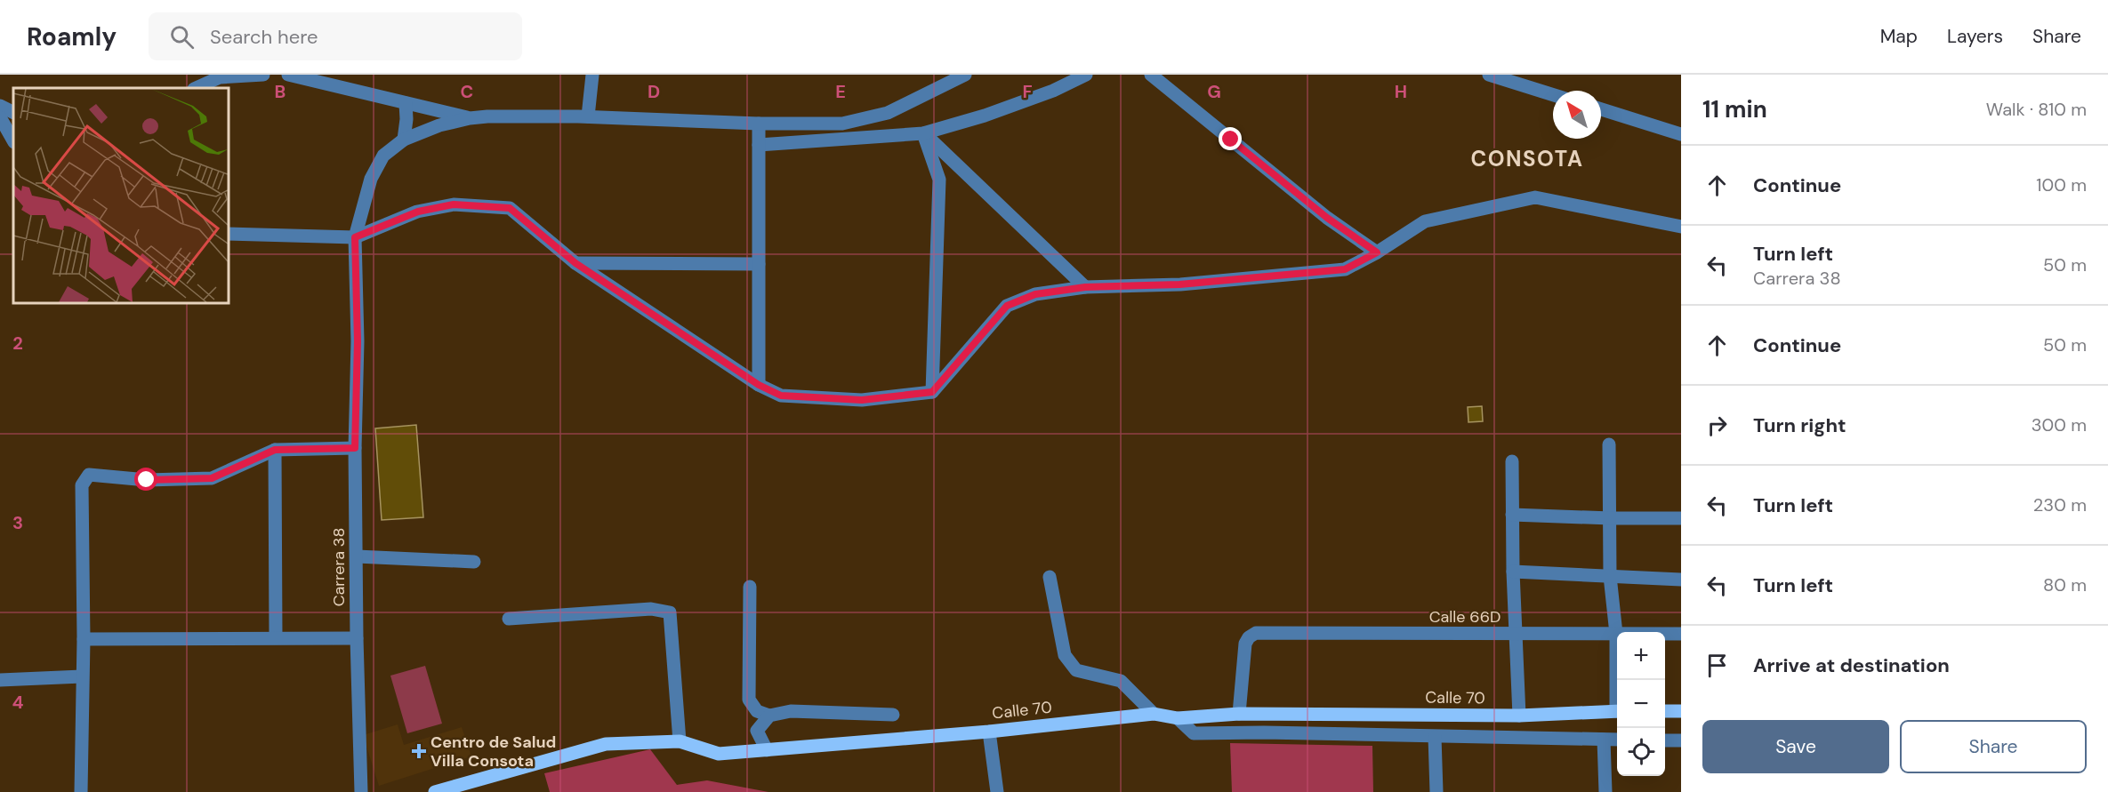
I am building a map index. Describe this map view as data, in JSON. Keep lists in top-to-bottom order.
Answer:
{
  "streets": {
    "main road": ["Calle 70"],
    "street": ["Carrera 38", "Calle 66D"]
  },
  "crossings": [
    ["Calle 66D", "Calle 70"]
  ],
  "districts": ["CONSOTA"],
  "places": {
    "health": ["Centro de Salud Villa Consota"]
  },
  "north": "top left",
  "page": {
    "header": "Roamly",
    "search": "Search here",
    "nav": ["Map", "Layers", "Share"],
    "heading": ["11 min", "Walk · 810 m"],
    "list": [
      ["Continue", "100 m"],
      ["Turn left", "Carrera 38", "50 m"],
      ["Continue", "50 m"],
      ["Turn right", "300 m"],
      ["Turn left", "230 m"],
      ["Turn left", "80 m"],
      "Arrive at destination"
    ],
    "map_buttons": ["+", "−"],
    "buttons": ["Save", "Share"]
  },
  "grid": {
    "columns": [
      "B",
      "C",
      "D",
      "E",
      "F",
      "G",
      "H"
    ],
    "rows": ["2", "3", "4"]
  }
}
